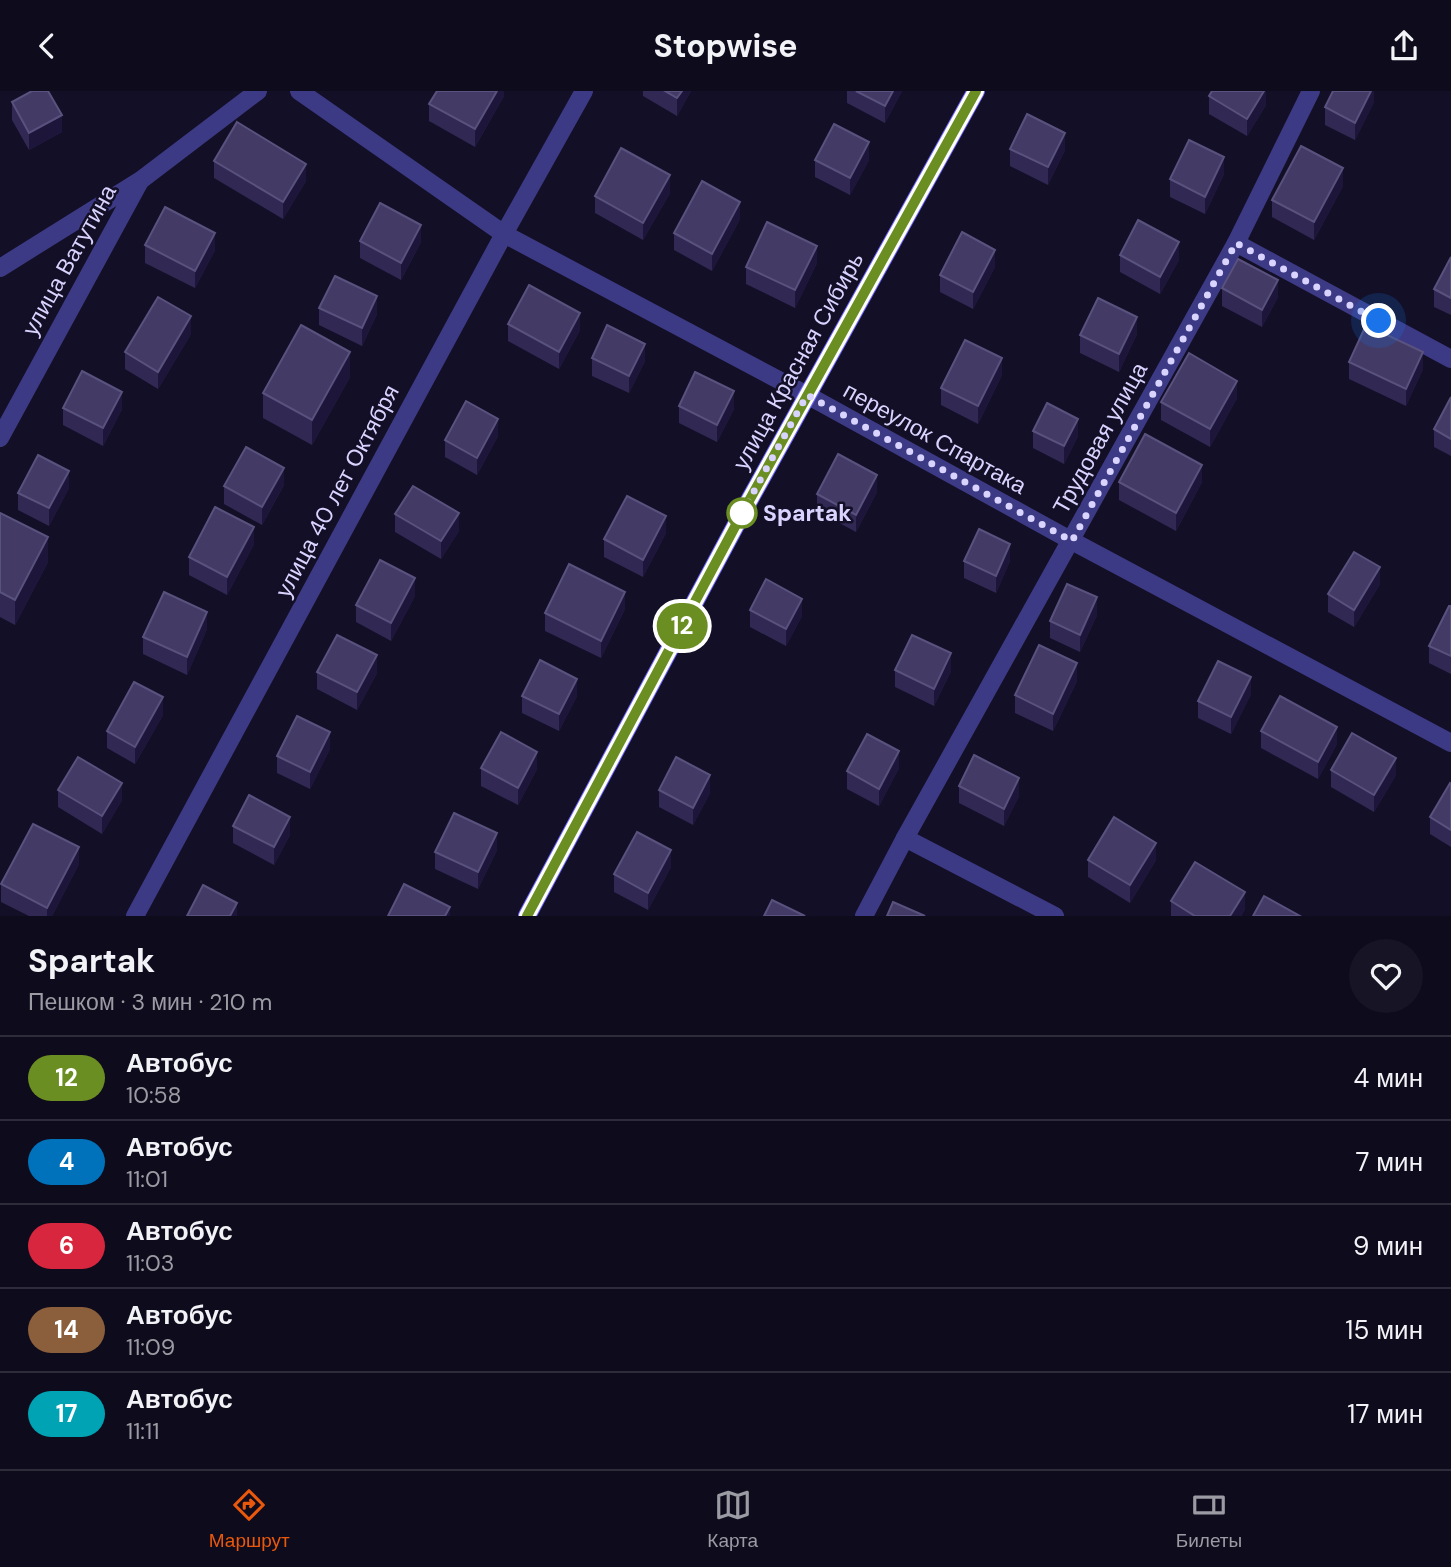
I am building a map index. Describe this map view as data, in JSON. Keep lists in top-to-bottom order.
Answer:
{
  "streets": {
    "main road": ["улица Красная Сибирь"],
    "street": [
      "улица Ватутина",
      "переулок Спартака",
      "Трудовая улица",
      "улица 40 лет Октября"
    ]
  },
  "crossings": [
    ["улица Красная Сибирь", "переулок Спартака"],
    ["переулок Спартака", "Трудовая улица"],
    ["переулок Спартака", "улица 40 лет Октября"]
  ],
  "places": ["Spartak"],
  "lines": ["bus line 12"],
  "page": {
    "header": "Stopwise",
    "on_map": "12",
    "heading": ["Spartak", "Пешком · 3 мин · 210 m"],
    "list": [
      {
        "mark": "12",
        "name": "Автобус",
        "note": "10:58",
        "value": "4 мин"
      },
      {
        "mark": "4",
        "name": "Автобус",
        "note": "11:01",
        "value": "7 мин"
      },
      {
        "mark": "6",
        "name": "Автобус",
        "note": "11:03",
        "value": "9 мин"
      },
      {
        "mark": "14",
        "name": "Автобус",
        "note": "11:09",
        "value": "15 мин"
      },
      {
        "mark": "17",
        "name": "Автобус",
        "note": "11:11",
        "value": "17 мин"
      }
    ],
    "tabs": ["Маршрут", "Карта", "Билеты"]
  }
}
